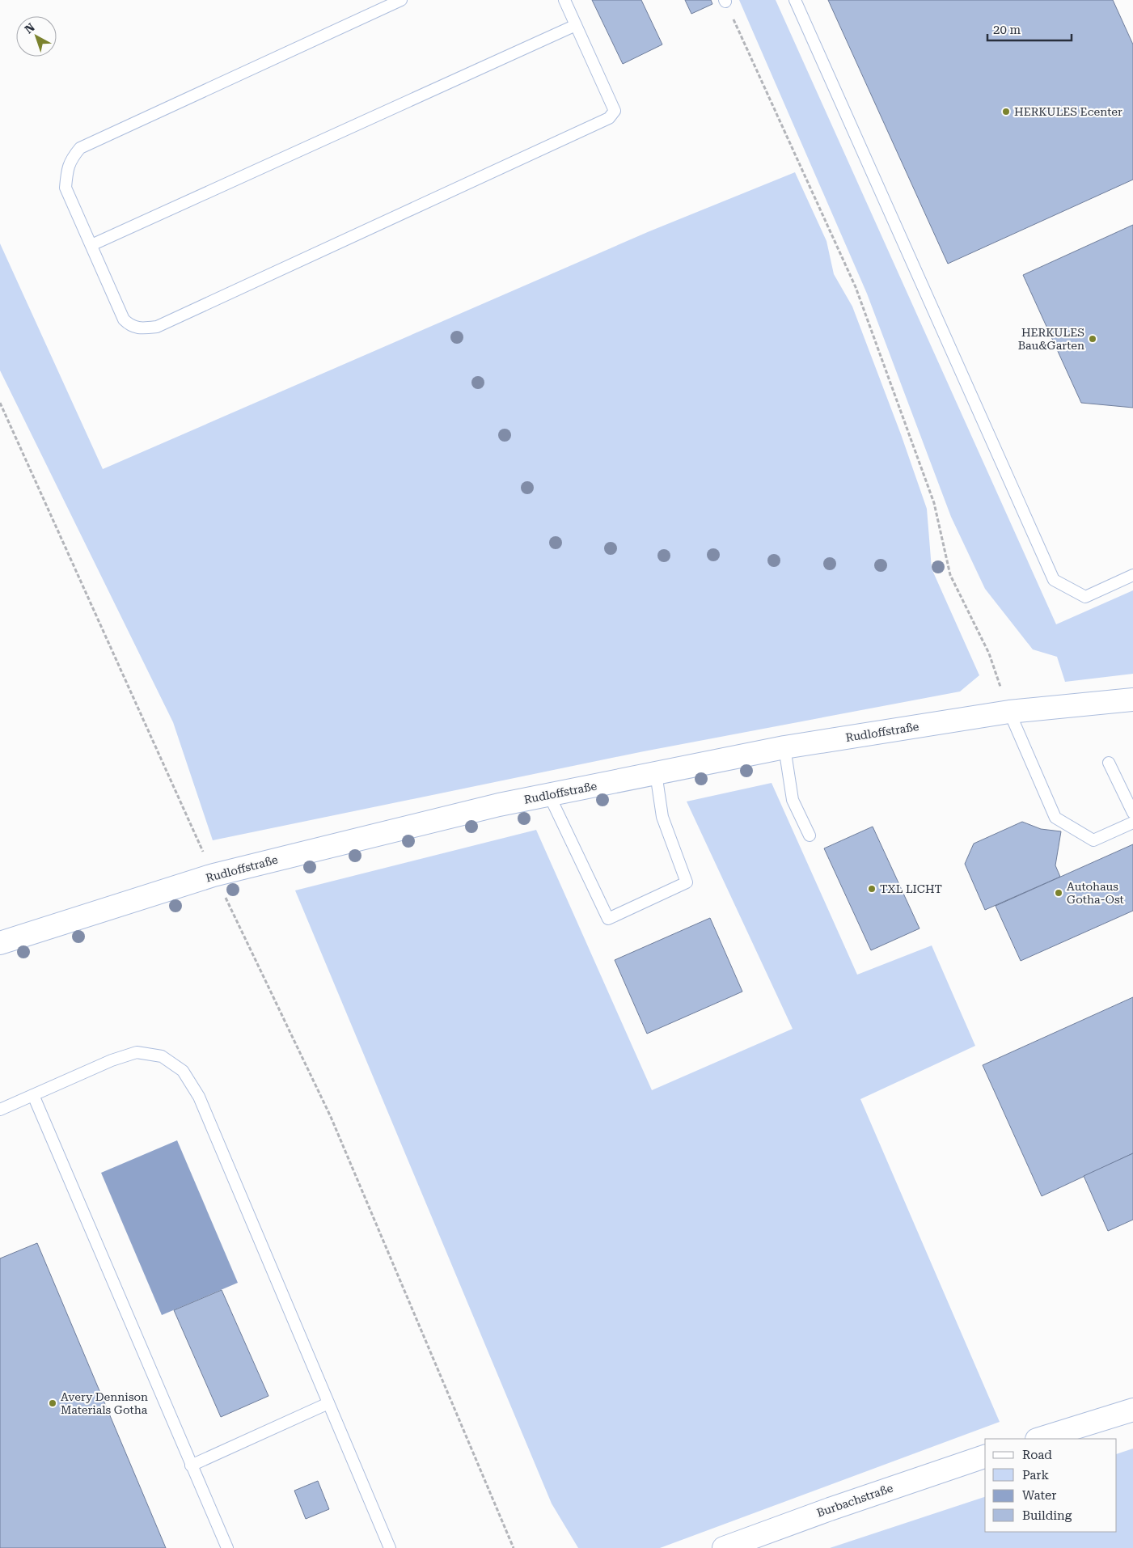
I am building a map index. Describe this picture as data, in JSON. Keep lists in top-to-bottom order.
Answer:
{
  "streets": {
    "street": ["Rudloffstraße", "Burbachstraße"]
  },
  "places": [
    "HERKULES Ecenter",
    "HERKULES Bau&Garten",
    "TXL LICHT",
    "Autohaus Gotha-Ost",
    "Avery Dennison Materials Gotha"
  ],
  "legend": [
    "Road",
    "Park",
    "Water",
    "Building"
  ],
  "scale_bar": "20 m",
  "north": "top left"
}
